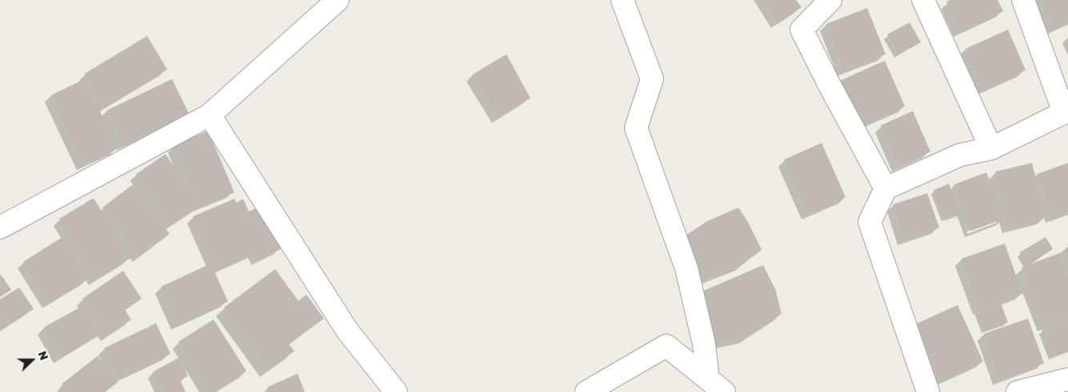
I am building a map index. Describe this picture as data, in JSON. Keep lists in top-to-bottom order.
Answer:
{
  "north": "right"
}
